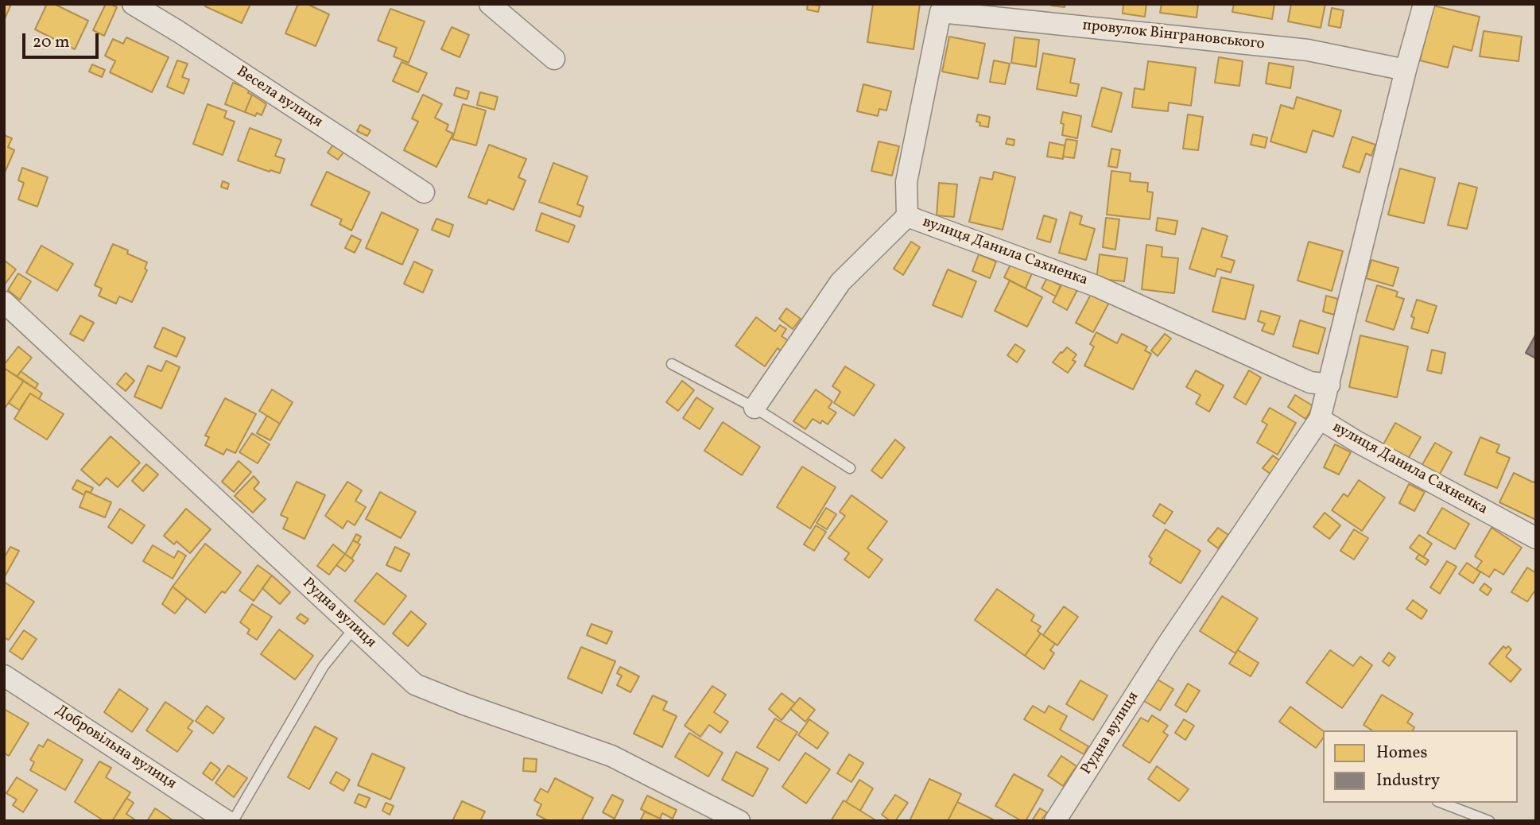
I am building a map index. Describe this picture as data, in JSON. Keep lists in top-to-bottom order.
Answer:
{
  "streets": {
    "street": [
      "провулок Вінграновського",
      "Весела вулиця",
      "вулиця Данила Сахненка",
      "Рудна вулиця",
      "Добровільна вулиця"
    ]
  },
  "crossings": [
    ["провулок Вінграновського", "вулиця Данила Сахненка"],
    ["вулиця Данила Сахненка", "Рудна вулиця"]
  ],
  "legend": ["Homes", "Industry"],
  "scale_bar": "20 m"
}
